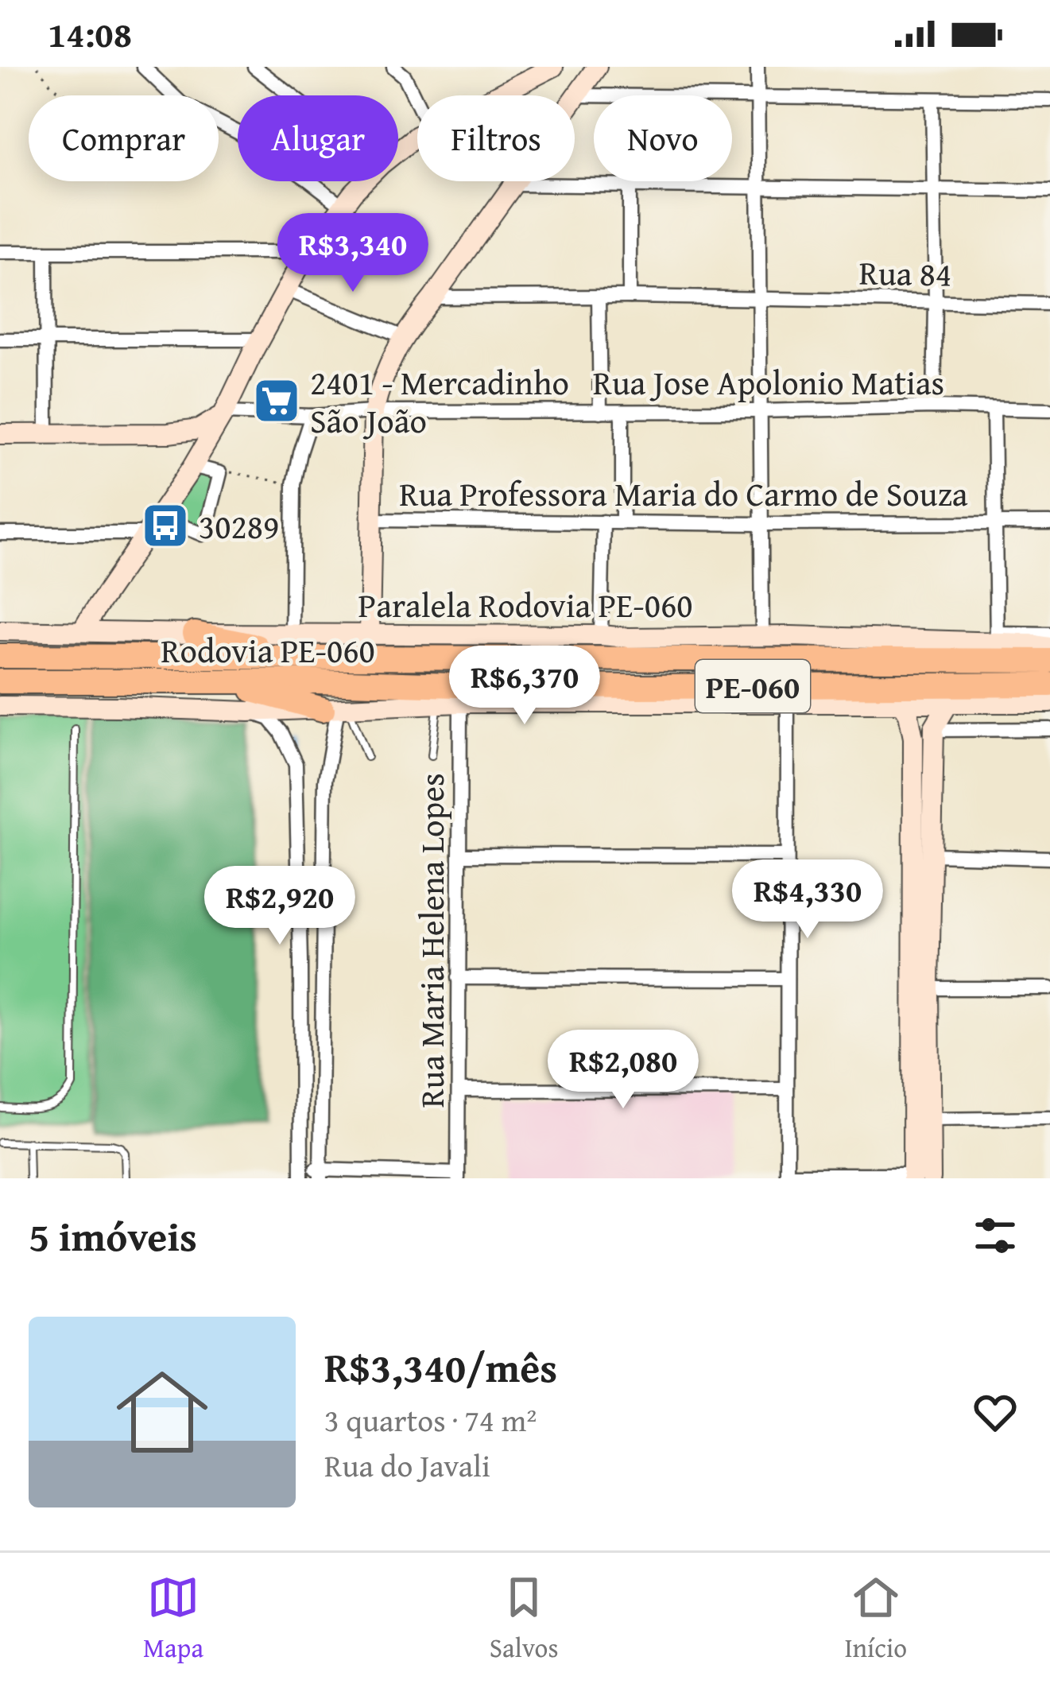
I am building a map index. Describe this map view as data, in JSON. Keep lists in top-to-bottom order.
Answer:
{
  "streets": {
    "highway": ["Rodovia PE-060", "PE-060"],
    "street": [
      "Rua 84",
      "Rua Jose Apolonio Matias",
      "Rua Professora Maria do Carmo de Souza",
      "Paralela Rodovia PE-060",
      "Rua Maria Helena Lopes"
    ]
  },
  "crossings": [
    ["Paralela Rodovia PE-060", "Rodovia PE-060"],
    ["Rodovia PE-060", "PE-060"],
    ["PE-060", "Rua Maria Helena Lopes"]
  ],
  "places": {
    "supermarket": ["2401 - Mercadinho São João"],
    "bus stop": ["30289"]
  },
  "page": {
    "status": "14:08",
    "chip": [
      "Comprar",
      "Alugar",
      "Filtros",
      "Novo"
    ],
    "price": [
      "R$3,340",
      "R$6,370",
      "R$4,330",
      "R$2,920",
      "R$2,080"
    ],
    "heading": "5 imóveis",
    "list": [
      {
        "name": "R$3,340/mês",
        "note": "3 quartos · 74 m² · Rua do Javali"
      }
    ],
    "tabs": ["Mapa", "Salvos", "Início"]
  }
}
